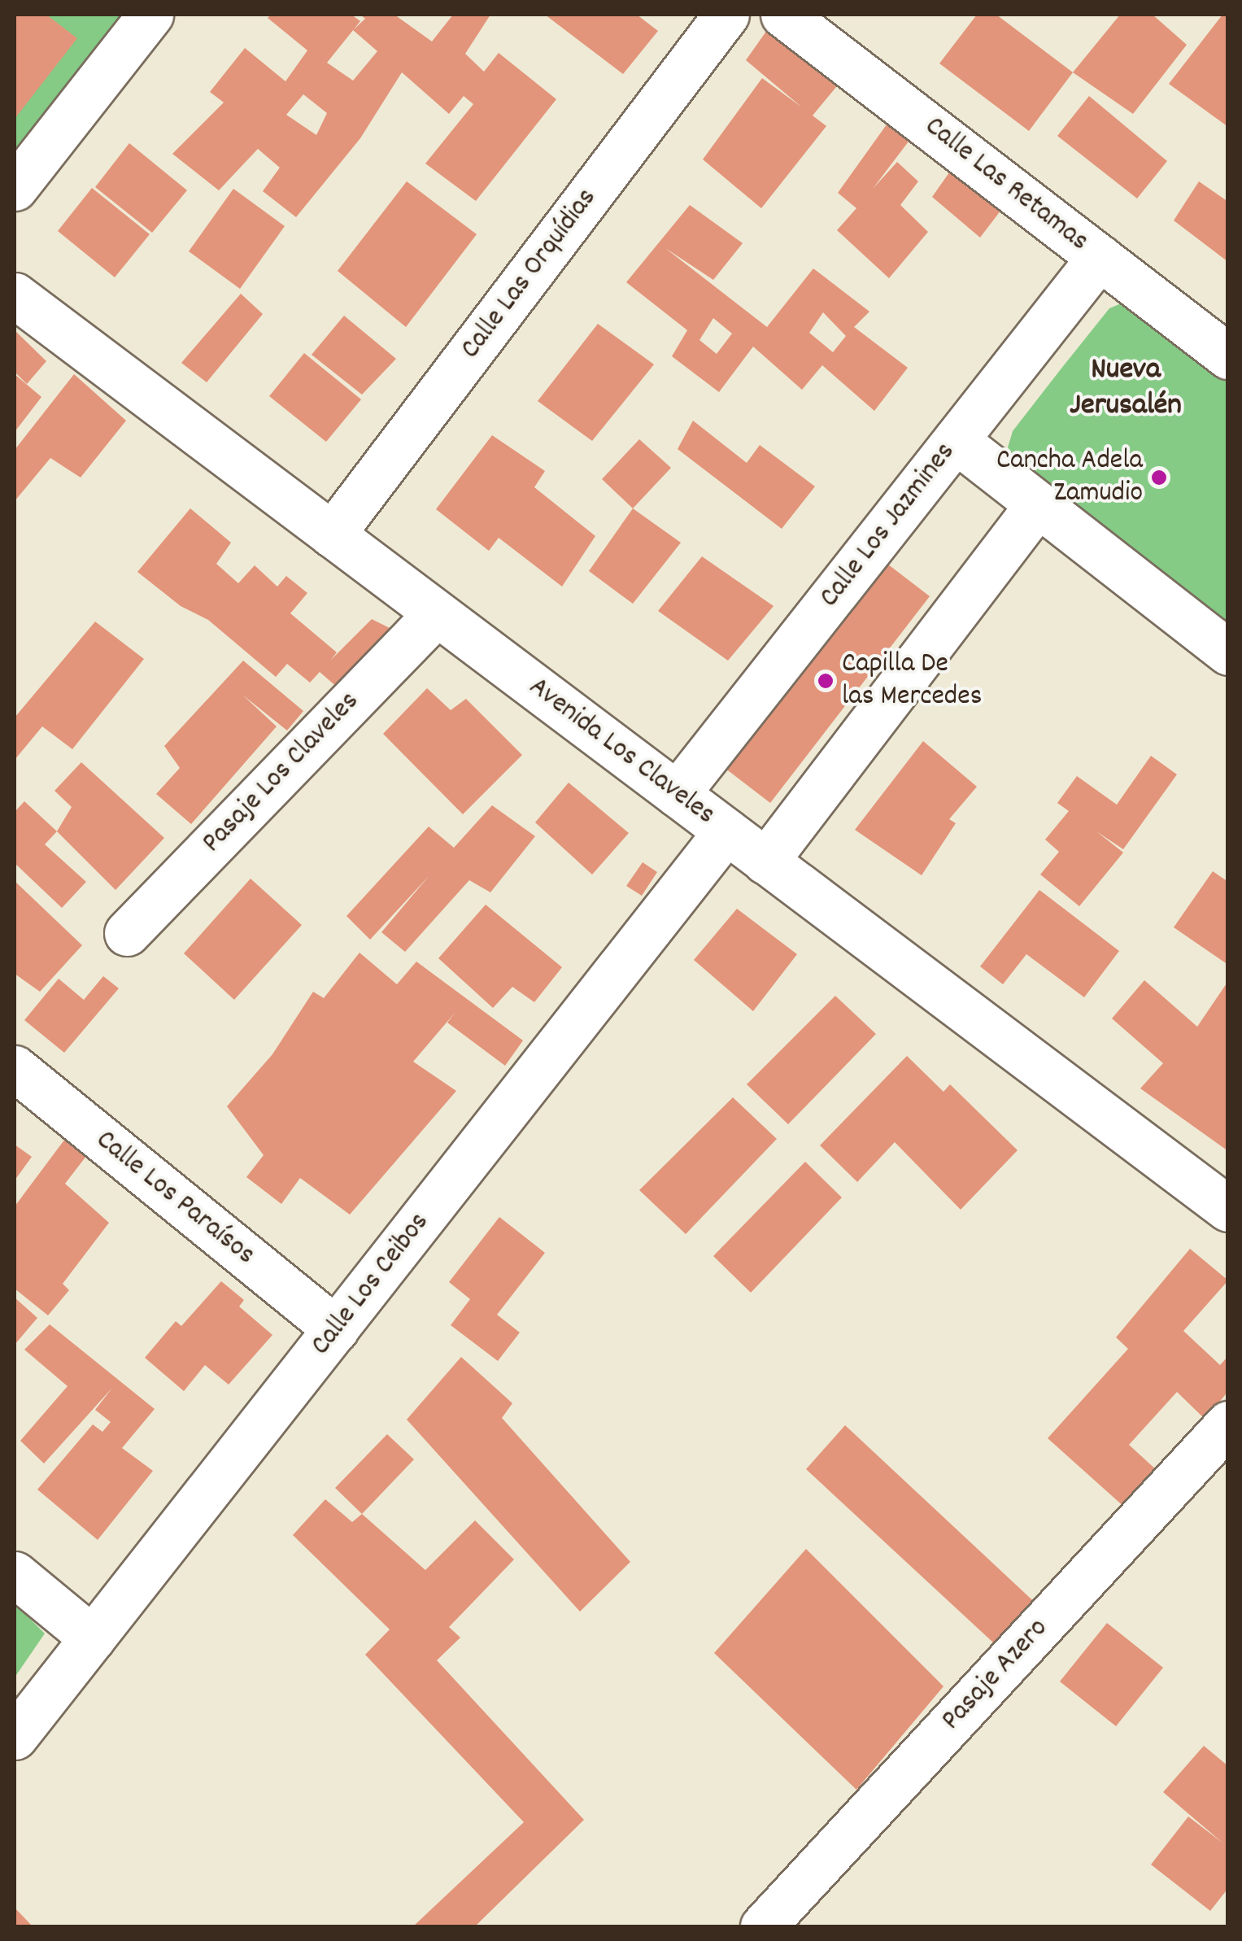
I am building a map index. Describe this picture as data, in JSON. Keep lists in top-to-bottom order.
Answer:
{
  "streets": {
    "street": [
      "Calle Las Retamas",
      "Calle Las Orquídias",
      "Calle Los Jazmines",
      "Avenida Los Claveles",
      "Pasaje Los Claveles",
      "Calle Los Paraísos",
      "Calle Los Ceibos",
      "Pasaje Azero"
    ]
  },
  "crossings": [
    ["Calle Las Retamas", "Calle Los Jazmines"],
    ["Calle Las Orquídias", "Avenida Los Claveles"],
    ["Calle Los Jazmines", "Avenida Los Claveles"],
    ["Avenida Los Claveles", "Pasaje Los Claveles"],
    ["Avenida Los Claveles", "Calle Los Ceibos"],
    ["Calle Los Paraísos", "Calle Los Ceibos"]
  ],
  "districts": ["Nueva Jerusalén"],
  "places": ["Cancha Adela Zamudio", "Capilla De las Mercedes"]
}
